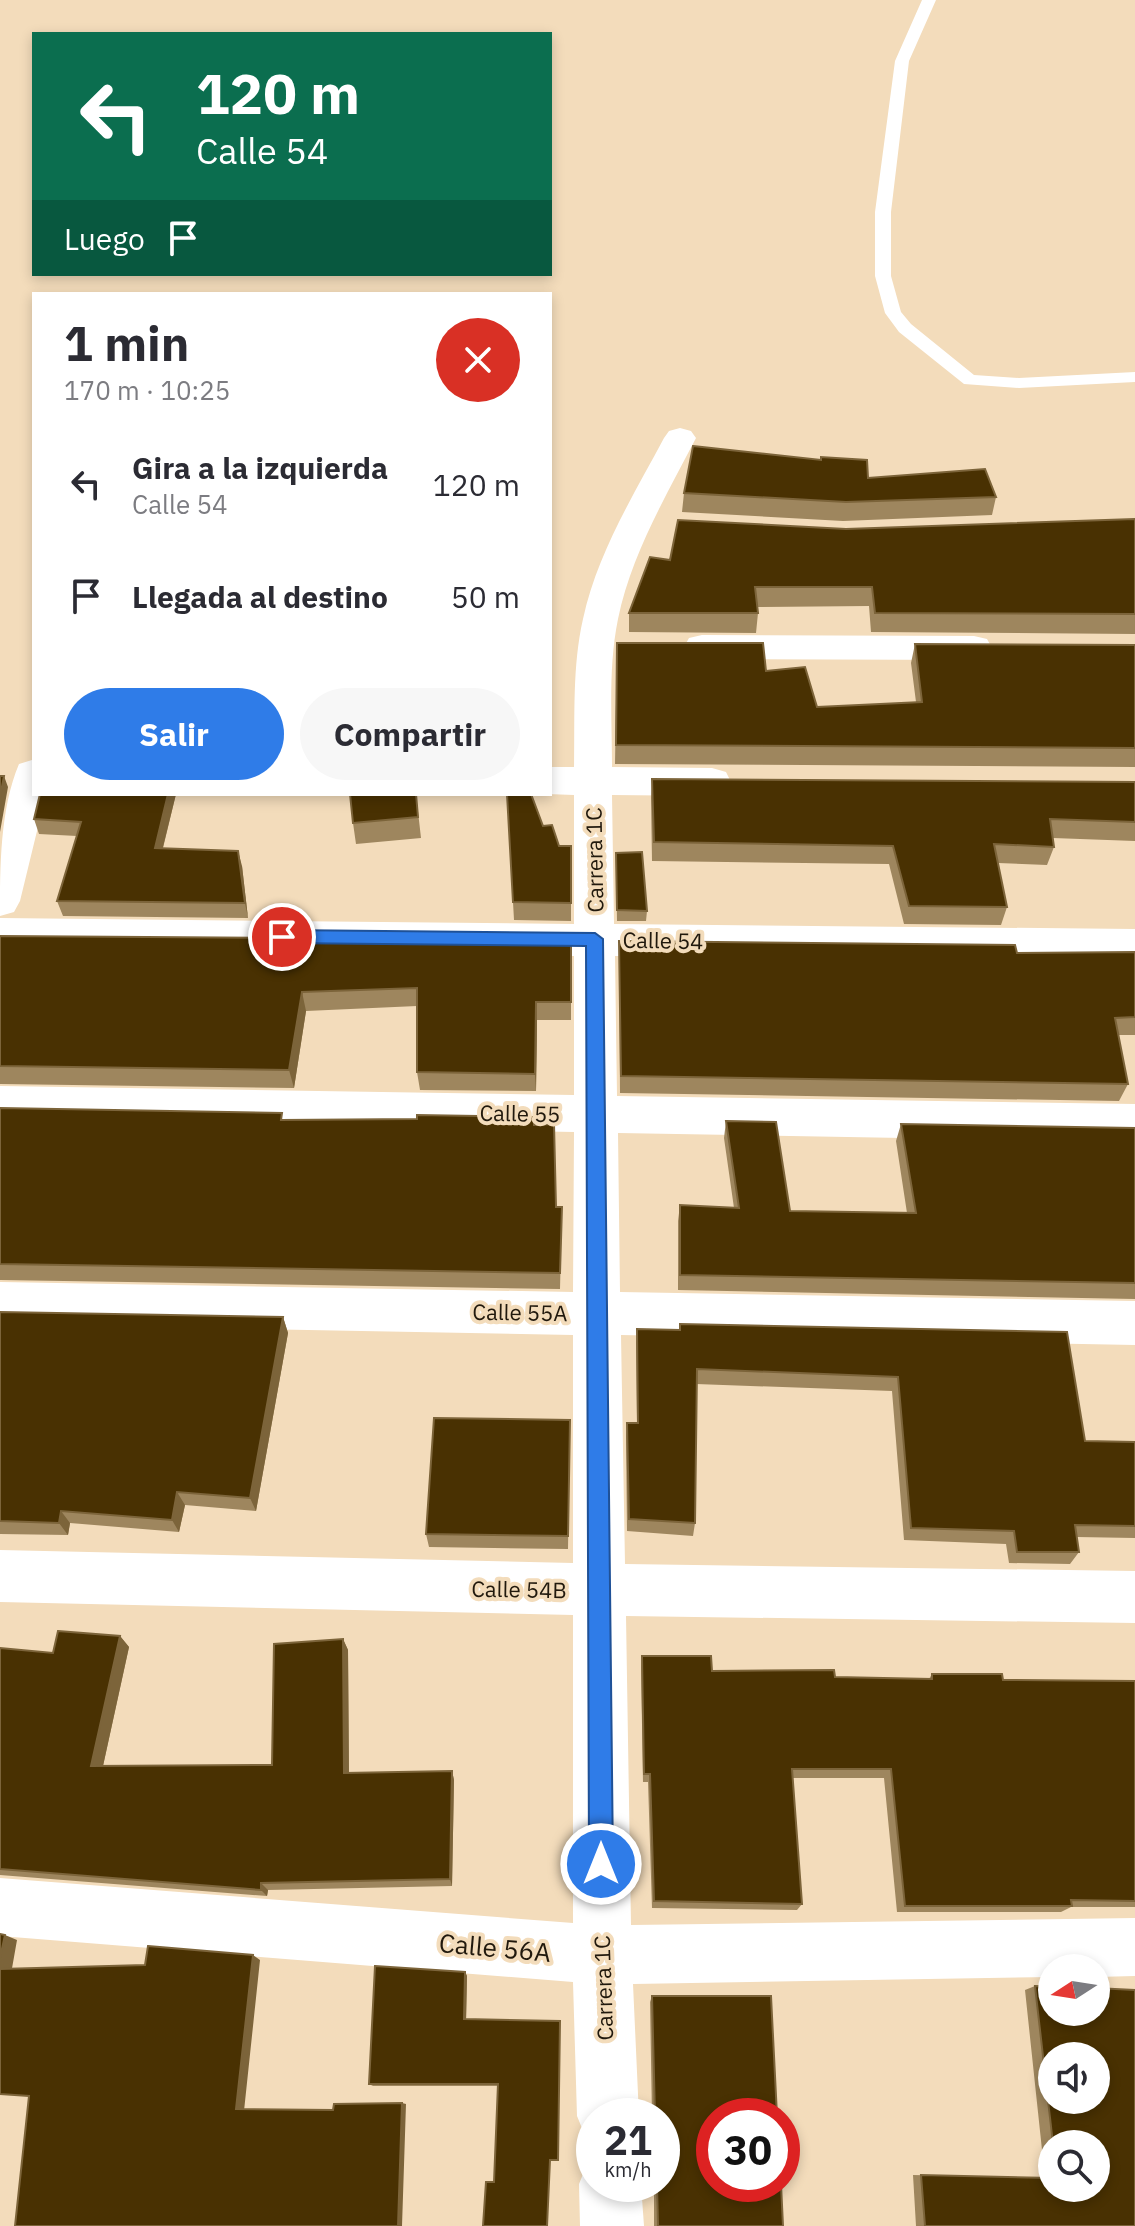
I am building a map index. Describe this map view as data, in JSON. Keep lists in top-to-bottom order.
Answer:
{
  "streets": {
    "street": [
      "Carrera 1C",
      "Calle 54",
      "Calle 55",
      "Calle 55A",
      "Calle 54B",
      "Calle 56A"
    ]
  },
  "crossings": [
    ["Carrera 1C", "Calle 54"],
    ["Carrera 1C", "Calle 55"],
    ["Carrera 1C", "Calle 55A"],
    ["Carrera 1C", "Calle 54B"],
    ["Carrera 1C", "Calle 56A"]
  ],
  "north": "left",
  "page": {
    "turn": ["120 m", "Calle 54"],
    "then": "Luego",
    "heading": ["1 min", "170 m · 10:25"],
    "list": [
      {
        "name": "Gira a la izquierda",
        "note": "Calle 54",
        "value": "120 m"
      },
      {
        "name": "Llegada al destino",
        "value": "50 m"
      }
    ],
    "buttons": ["Salir", "Compartir"],
    "speed": "21 km/h",
    "limit": "30"
  }
}
